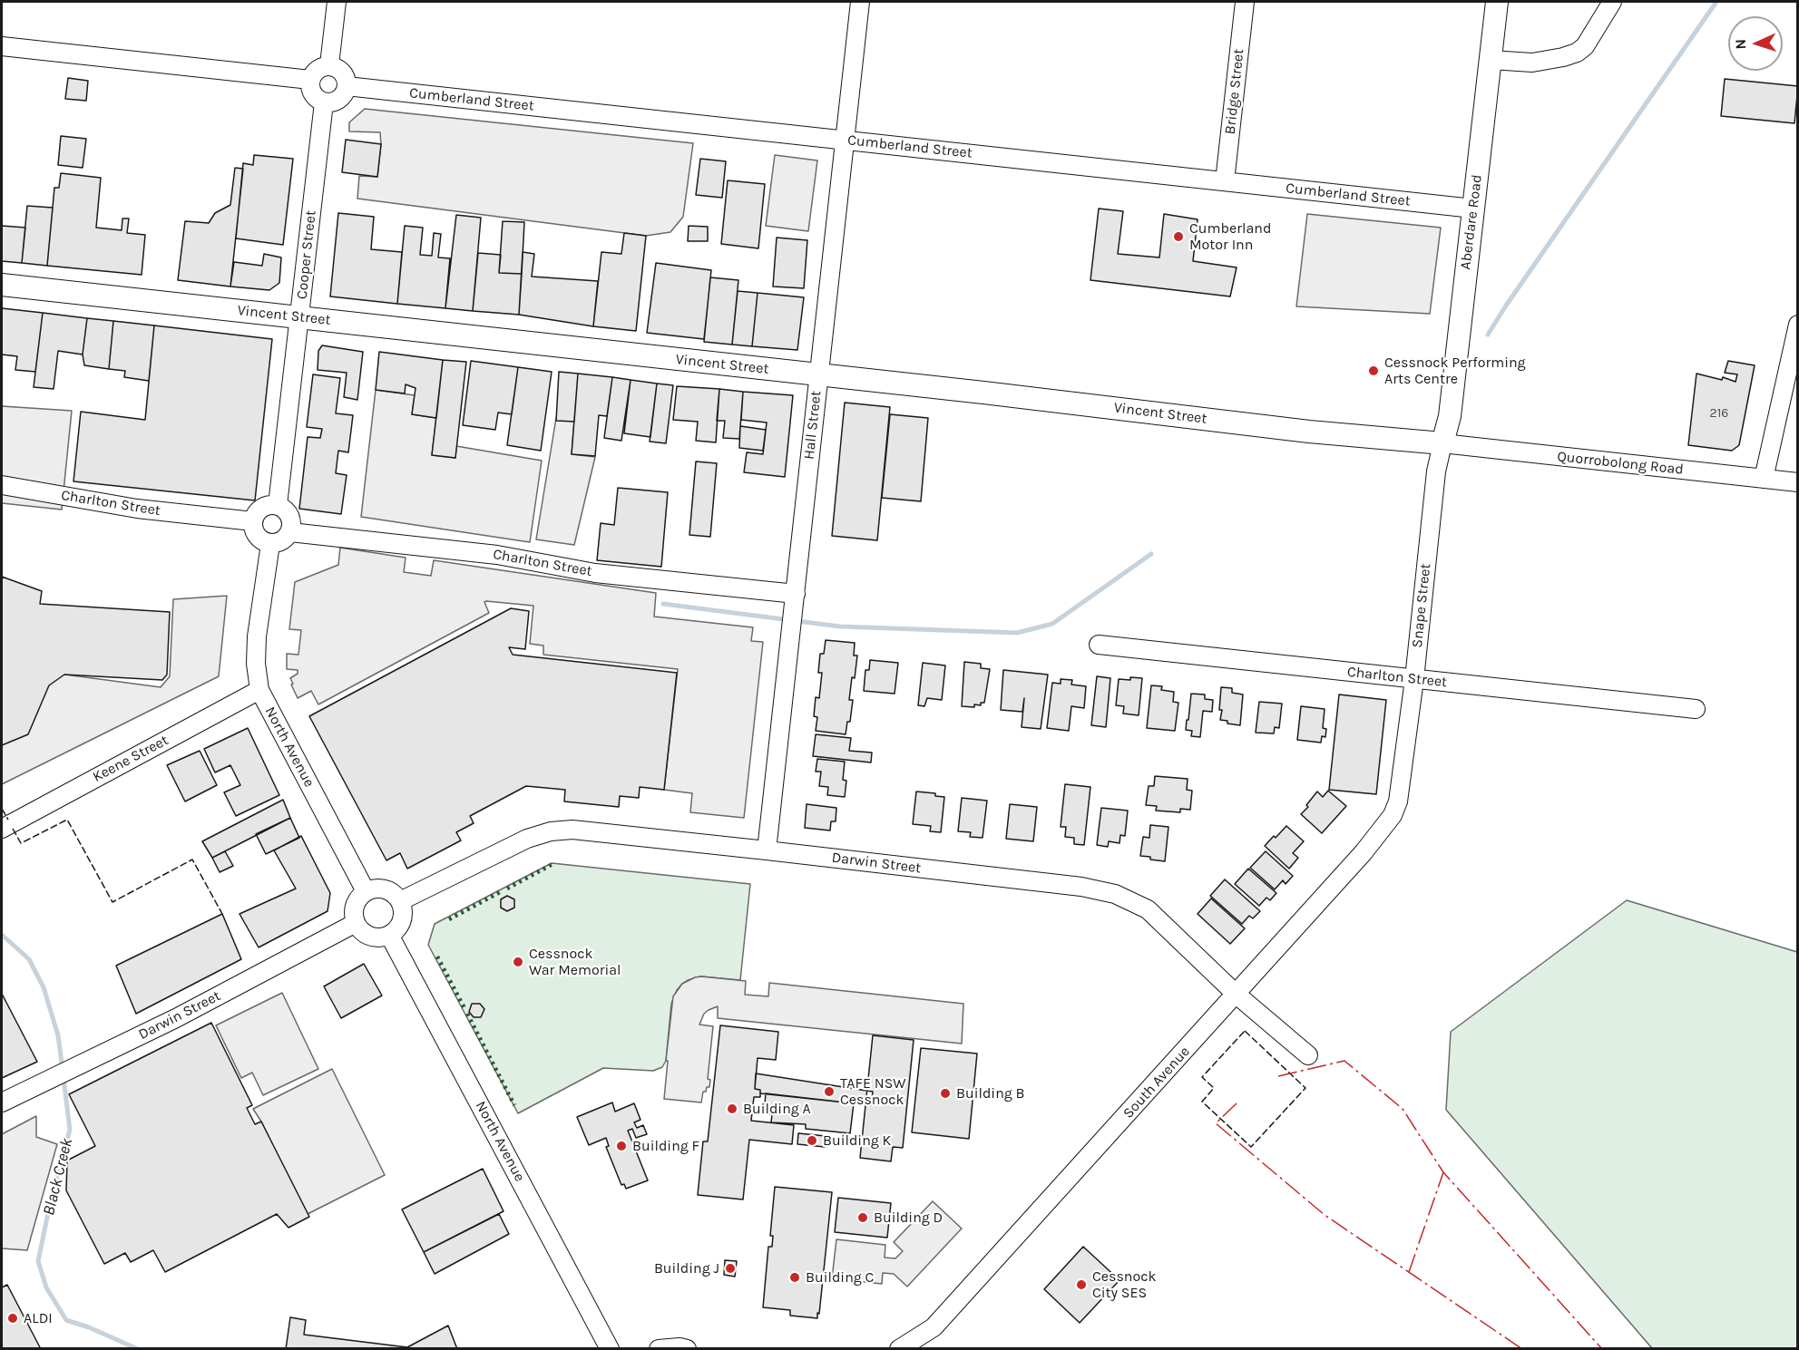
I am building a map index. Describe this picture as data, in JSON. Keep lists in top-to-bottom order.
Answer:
{
  "streets": {
    "main road": ["Aberdare Road", "Vincent Street"],
    "street": [
      "Bridge Street",
      "Cumberland Street",
      "Cooper Street",
      "Hall Street",
      "Quorrobolong Road",
      "Charlton Street",
      "Snape Street",
      "North Avenue",
      "Keene Street",
      "Darwin Street",
      "South Avenue"
    ]
  },
  "crossings": [
    ["Bridge Street", "Cumberland Street"],
    ["Cumberland Street", "Aberdare Road"],
    ["Cumberland Street", "Cooper Street"],
    ["Cumberland Street", "Hall Street"],
    ["Aberdare Road", "Vincent Street"],
    ["Aberdare Road", "Quorrobolong Road"],
    ["Aberdare Road", "Snape Street"],
    ["Cooper Street", "Vincent Street"],
    ["Cooper Street", "Charlton Street"],
    ["Vincent Street", "Hall Street"],
    ["Vincent Street", "Quorrobolong Road"],
    ["Vincent Street", "Snape Street"],
    ["Hall Street", "Charlton Street"],
    ["Hall Street", "Darwin Street"],
    ["Quorrobolong Road", "Snape Street"],
    ["Charlton Street", "Snape Street"],
    ["Snape Street", "South Avenue"],
    ["North Avenue", "Keene Street"],
    ["North Avenue", "Darwin Street"],
    ["Darwin Street", "South Avenue"]
  ],
  "water": ["Black Creek"],
  "places": [
    "Cumberland Motor Inn",
    "Cessnock Performing Arts Centre",
    "Cessnock War Memorial",
    "TAFE NSW Cessnock",
    "Building B",
    "Building A",
    "Building K",
    "Building F",
    "Building D",
    "Building J",
    "Building C",
    "Cessnock City SES",
    "ALDI"
  ],
  "house_numbers": ["216"],
  "north": "left"
}
